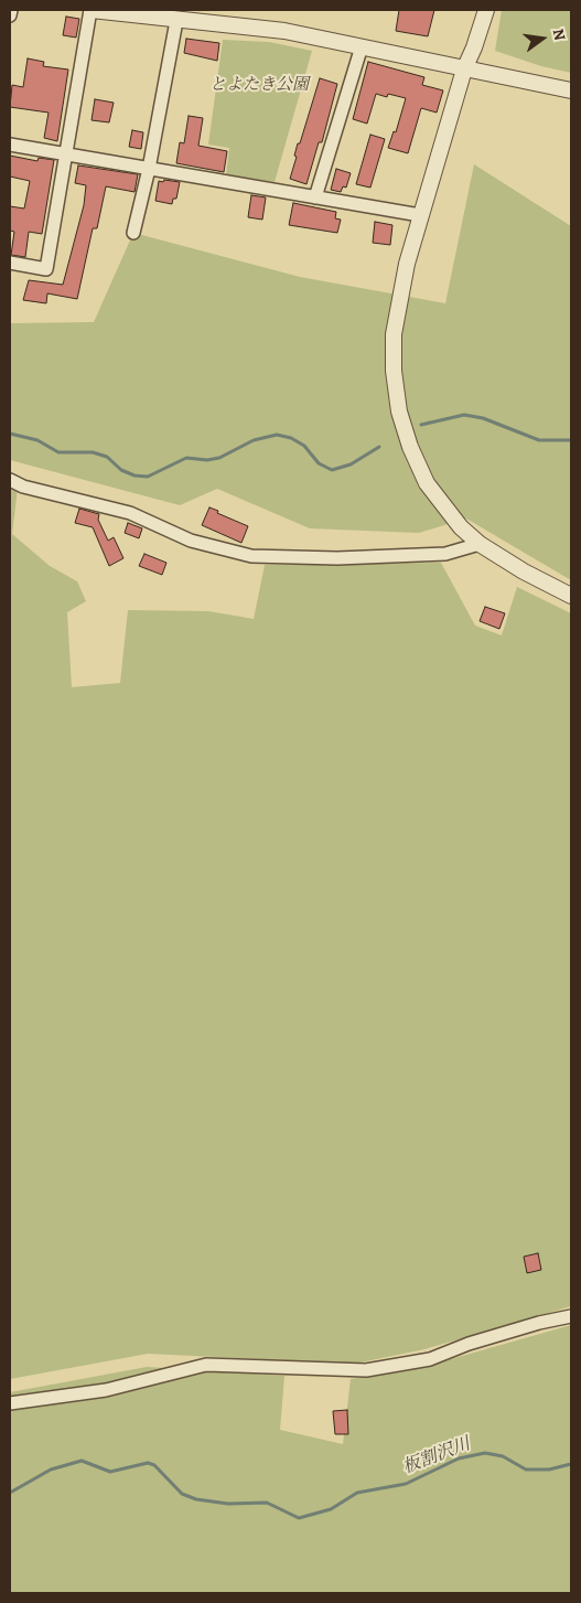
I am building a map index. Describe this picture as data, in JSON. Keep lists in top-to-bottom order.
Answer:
{
  "water": ["板割沢川"],
  "parks": ["とよたき公園"],
  "north": "right"
}
